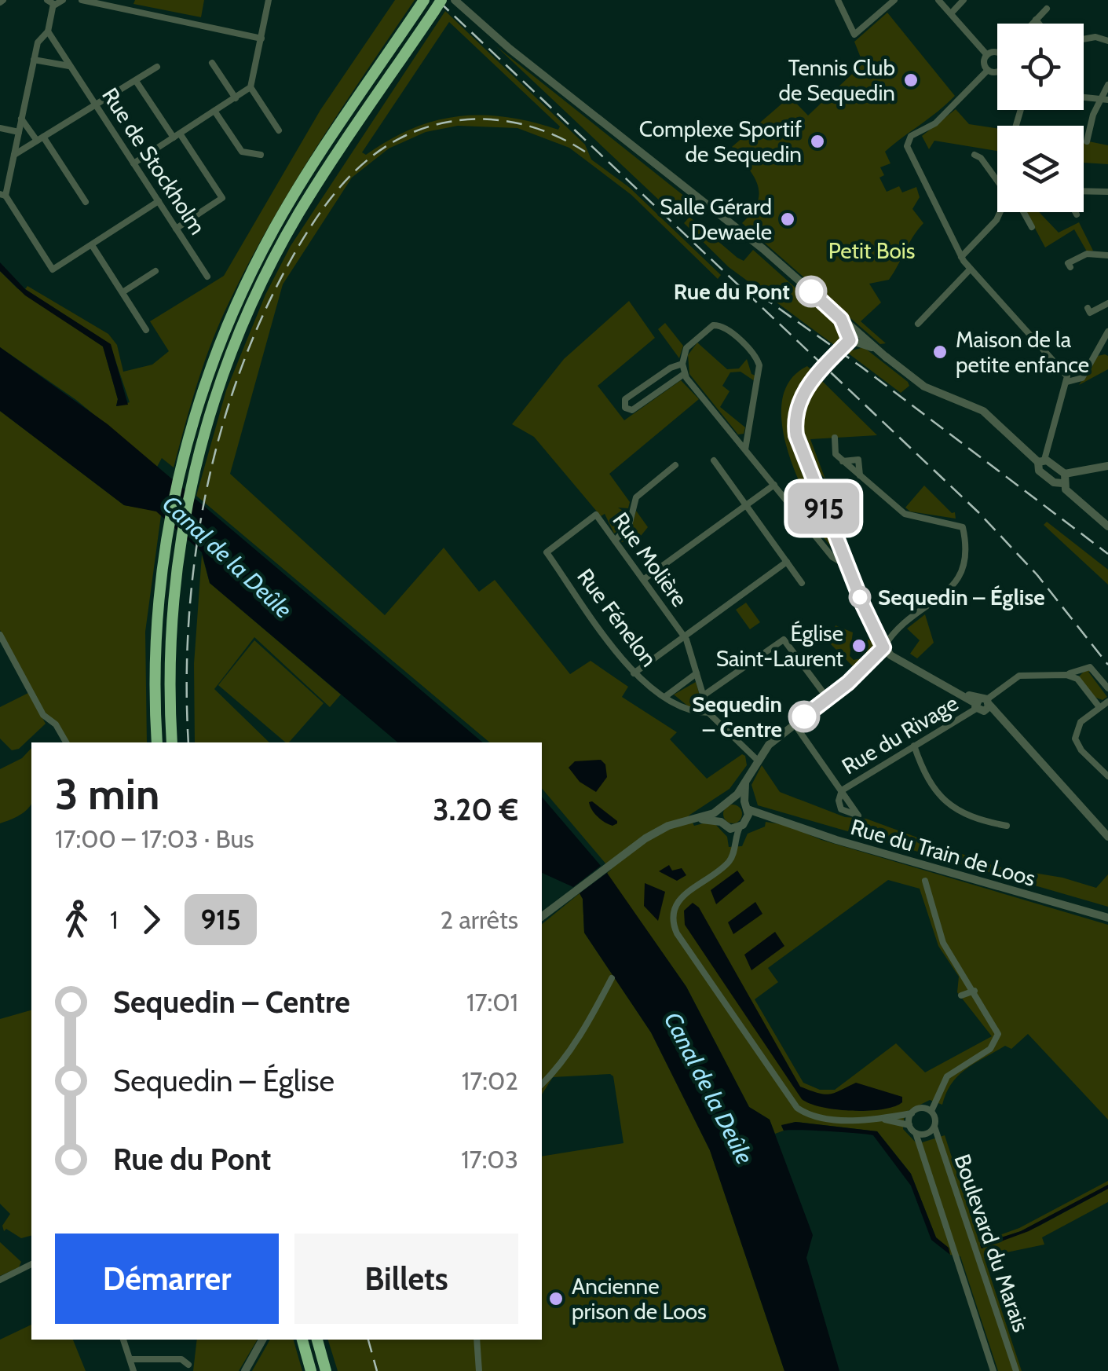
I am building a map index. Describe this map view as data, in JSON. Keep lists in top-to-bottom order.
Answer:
{
  "streets": {
    "street": [
      "Rue de Stockholm",
      "Rue Molière",
      "Rue Fénelon",
      "Rue du Rivage",
      "Rue du Train de Loos",
      "Boulevard du Marais"
    ]
  },
  "crossings": [
    ["Rue Molière", "Rue Fénelon"]
  ],
  "water": ["Canal de la Deûle"],
  "parks": ["Petit Bois"],
  "places": [
    "Tennis Club de Sequedin",
    "Complexe Sportif de Sequedin",
    "Salle Gérard Dewaele",
    "Rue du Pont",
    "Maison de la petite enfance",
    "Sequedin – Église",
    "Église Saint-Laurent",
    "Sequedin – Centre",
    "Ancienne prison de Loos"
  ],
  "lines": ["bus line 915"],
  "page": {
    "on_map": "915",
    "heading": ["3 min", "17:00 – 17:03 · Bus", "3.20 €"],
    "legs": ["1", "915", "2 arrêts"],
    "list": [
      {
        "name": "Sequedin – Centre",
        "value": "17:01"
      },
      {
        "name": "Sequedin – Église",
        "value": "17:02"
      },
      {
        "name": "Rue du Pont",
        "value": "17:03"
      }
    ],
    "buttons": ["Démarrer", "Billets"]
  }
}
